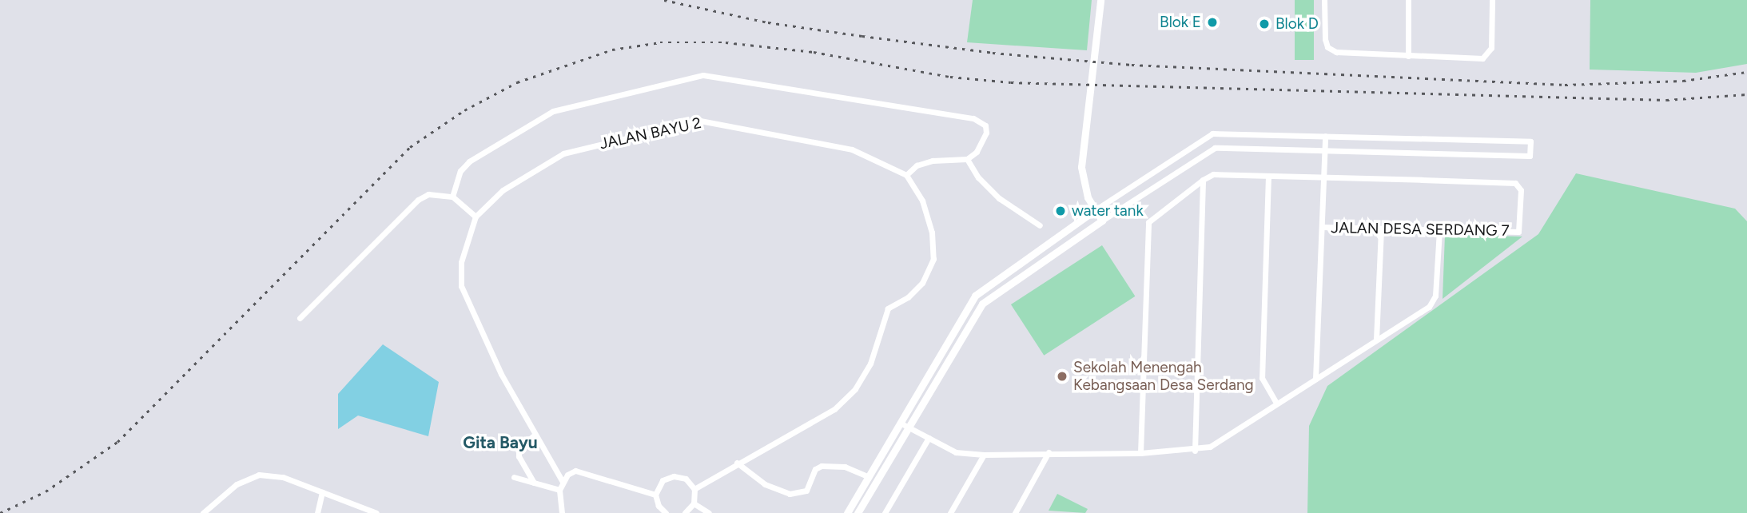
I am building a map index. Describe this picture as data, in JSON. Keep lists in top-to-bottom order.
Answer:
{
  "streets": {
    "street": ["JALAN BAYU 2", "JALAN DESA SERDANG 7"]
  },
  "districts": ["Gita Bayu"],
  "places": [
    "Blok E",
    "Blok D",
    "water tank",
    "Sekolah Menengah Kebangsaan Desa Serdang"
  ]
}
